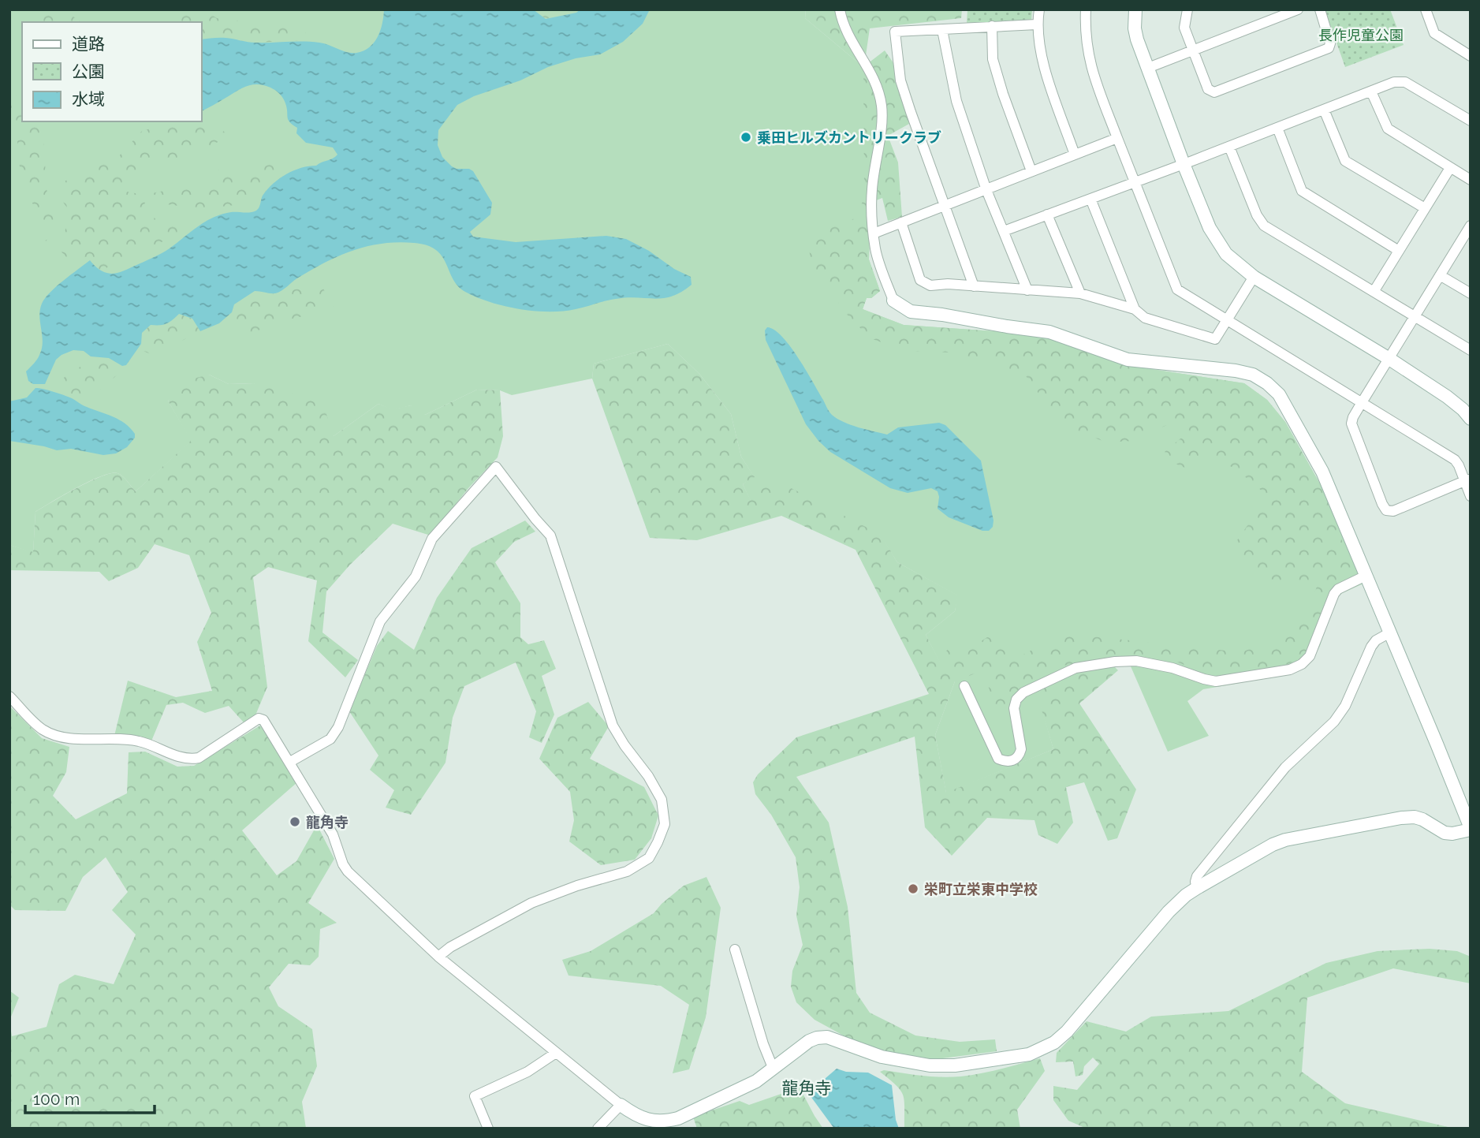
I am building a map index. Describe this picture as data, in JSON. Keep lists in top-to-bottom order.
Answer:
{
  "districts": ["龍角寺"],
  "parks": ["長作児童公園"],
  "places": ["乗田ヒルズカントリークラブ", "龍角寺", "栄町立栄東中学校"],
  "legend": ["道路", "公園", "水域"],
  "scale_bar": "100 m"
}
